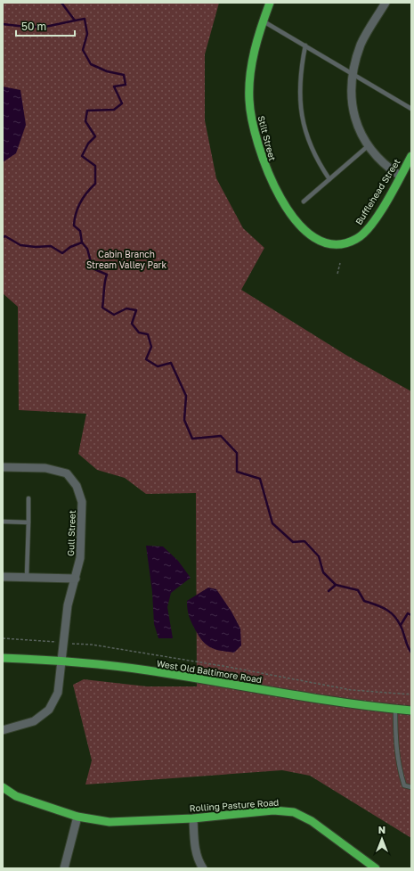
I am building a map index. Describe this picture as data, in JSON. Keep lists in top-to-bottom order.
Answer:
{
  "streets": {
    "street": [
      "Stilt Street",
      "Bufflehead Street",
      "Gull Street",
      "West Old Baltimore Road",
      "Rolling Pasture Road"
    ]
  },
  "crossings": [
    ["Stilt Street", "Bufflehead Street"],
    ["Gull Street", "West Old Baltimore Road"]
  ],
  "parks": ["Cabin Branch Stream Valley Park"],
  "scale_bar": "50 m",
  "north": "top"
}
